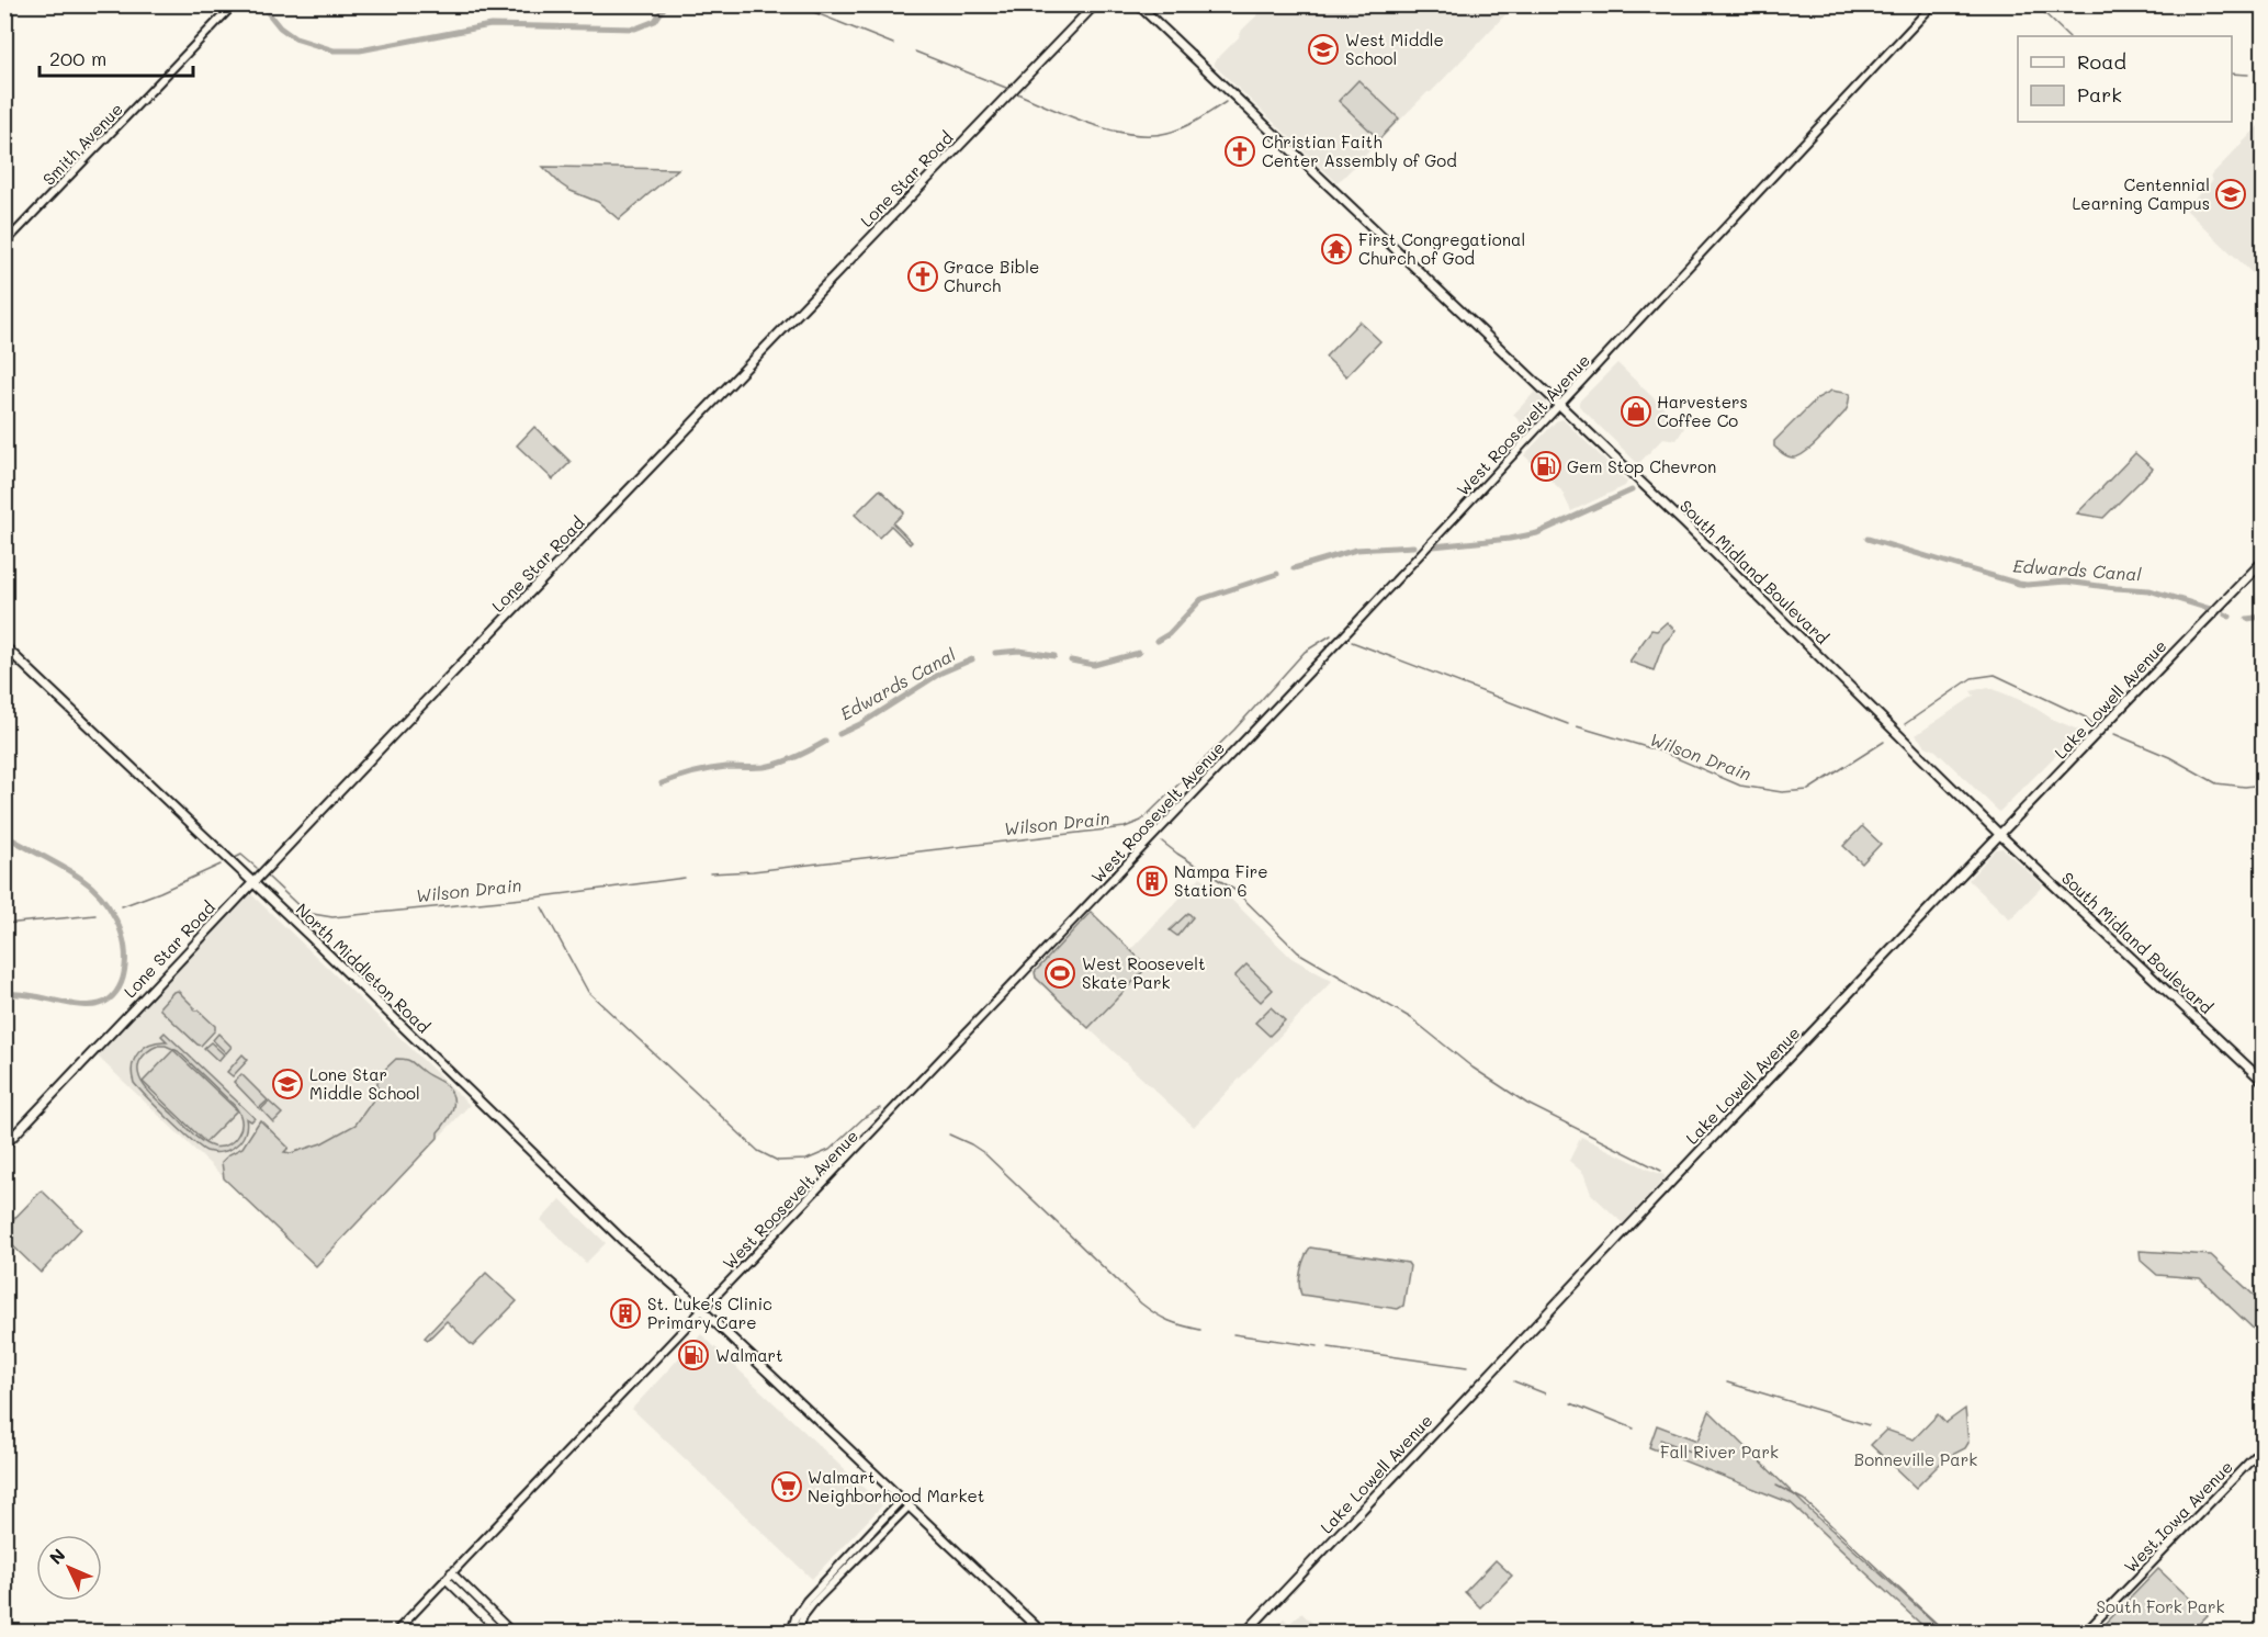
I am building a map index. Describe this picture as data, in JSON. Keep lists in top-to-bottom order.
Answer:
{
  "streets": {
    "main road": [
      "Lone Star Road",
      "South Midland Boulevard",
      "Lake Lowell Avenue",
      "North Middleton Road"
    ],
    "street": ["Smith Avenue", "West Roosevelt Avenue", "West Iowa Avenue"]
  },
  "crossings": [
    ["Lone Star Road", "North Middleton Road"],
    ["West Roosevelt Avenue", "South Midland Boulevard"],
    ["West Roosevelt Avenue", "North Middleton Road"],
    ["South Midland Boulevard", "Lake Lowell Avenue"]
  ],
  "water": ["Edwards Canal", "Wilson Drain"],
  "parks": ["Fall River Park", "Bonneville Park", "South Fork Park"],
  "places": {
    "school or university": ["West Middle School", "Centennial Learning Campus", "Lone Star Middle School"],
    "church": ["Christian Faith Center Assembly of God", "Grace Bible Church"],
    "temple": ["First Congregational Church of God"],
    "shop": ["Harvesters Coffee Co"],
    "fuel station": ["Gem Stop Chevron", "Walmart"],
    "building": ["Nampa Fire Station 6", "St. Luke's Clinic Primary Care"],
    "sports": ["West Roosevelt Skate Park"],
    "supermarket": ["Walmart Neighborhood Market"]
  },
  "legend": ["Road", "Park"],
  "scale_bar": "200 m",
  "north": "top left"
}
